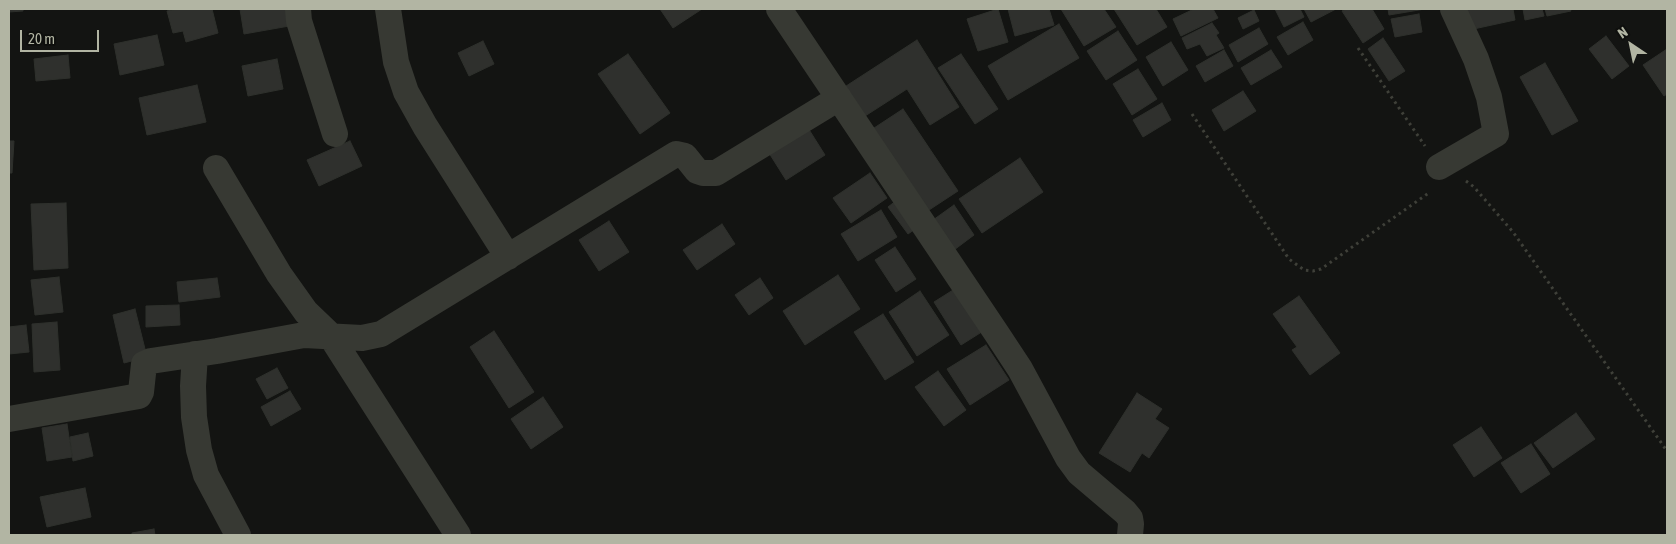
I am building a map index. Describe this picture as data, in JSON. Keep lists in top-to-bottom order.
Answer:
{
  "scale_bar": "20 m",
  "north": "top left"
}
